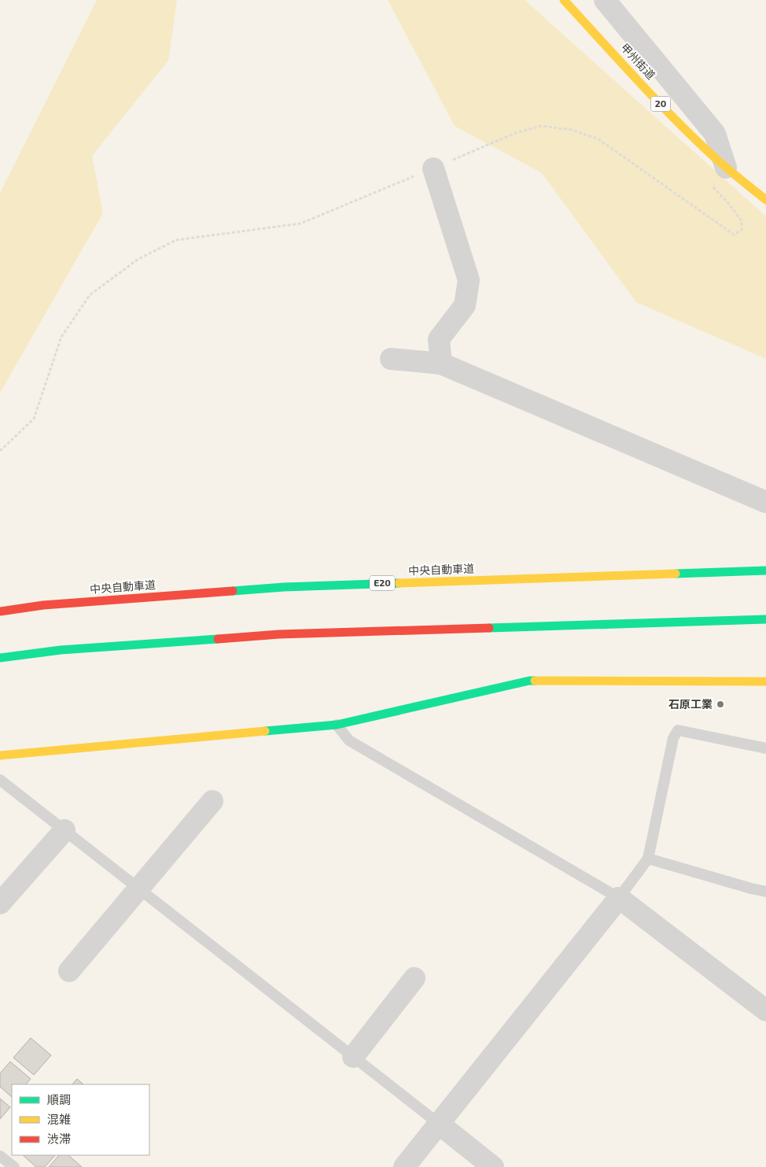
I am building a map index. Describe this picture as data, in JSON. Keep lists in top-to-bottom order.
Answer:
{
  "streets": {
    "main road": [
      "甲州街道",
      "20",
      "中央自動車道",
      "E20"
    ]
  },
  "places": ["石原工業"],
  "legend": ["順調", "混雑", "渋滞"]
}
